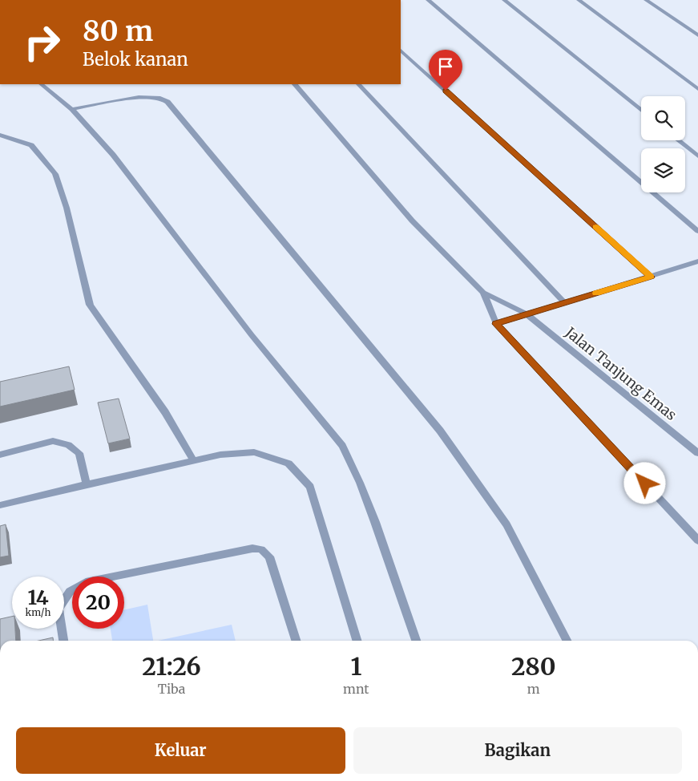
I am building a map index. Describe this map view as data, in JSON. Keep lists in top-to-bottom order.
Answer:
{
  "streets": {
    "lane": ["Jalan Tanjung Emas"]
  },
  "page": {
    "turn": ["80 m", "Belok kanan"],
    "speed": "14 km/h",
    "limit": "20",
    "eta": [
      "21:26",
      "Tiba",
      "1",
      "mnt",
      "280",
      "m"
    ],
    "buttons": ["Keluar", "Bagikan"]
  }
}
